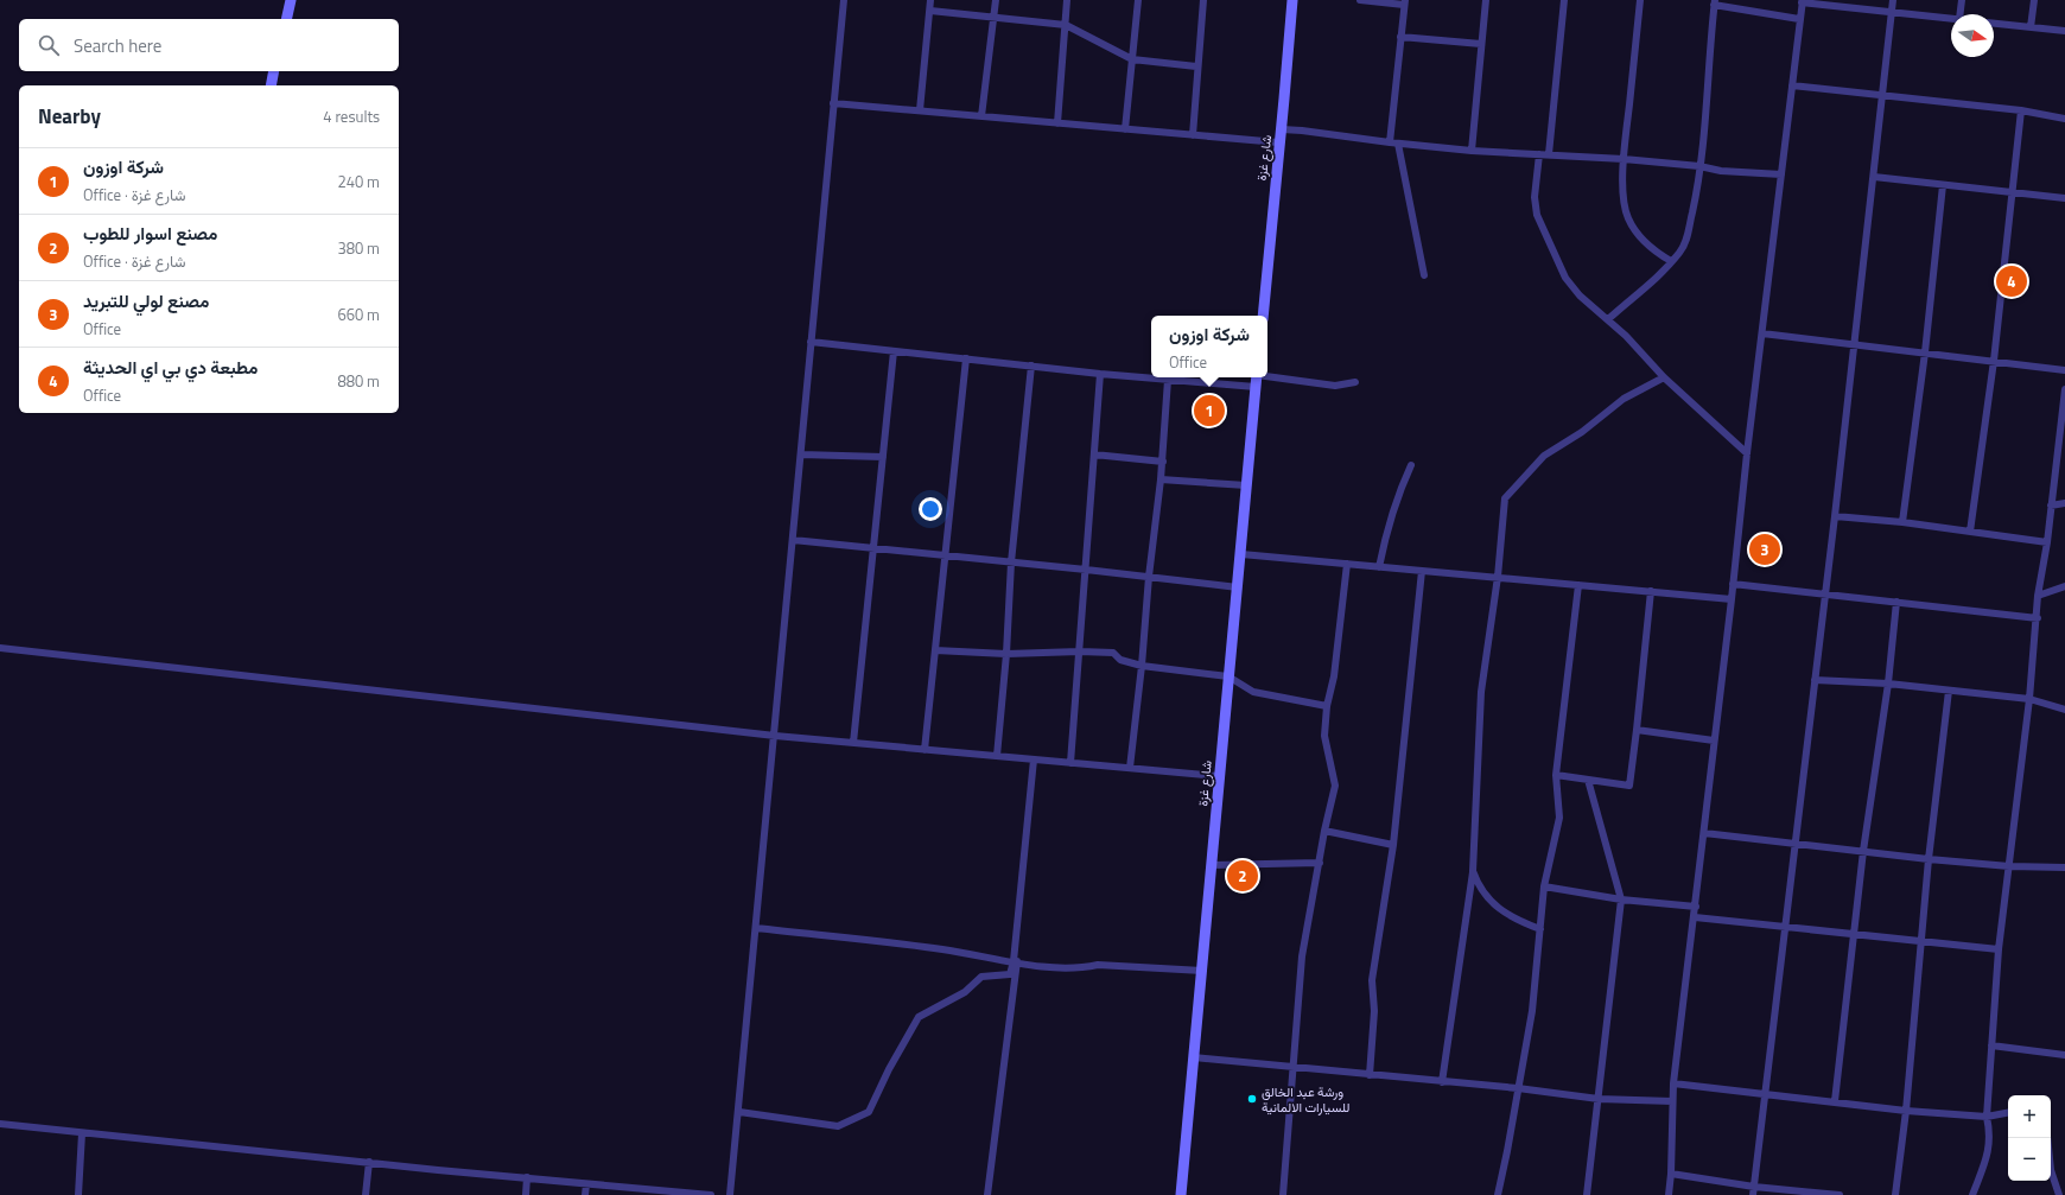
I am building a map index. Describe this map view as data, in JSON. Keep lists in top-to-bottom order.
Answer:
{
  "streets": {
    "main road": ["شارع غزة"]
  },
  "places": ["ورشة عبد الخالق للسيارات الالمانية"],
  "north": "right",
  "page": {
    "search": "Search here",
    "heading": ["Nearby", "4 results"],
    "list": [
      {
        "mark": "1",
        "name": "شركة اوزون",
        "note": "Office · شارع غزة",
        "value": "240 m"
      },
      {
        "mark": "2",
        "name": "مصنع اسوار للطوب",
        "note": "Office · شارع غزة",
        "value": "380 m"
      },
      {
        "mark": "3",
        "name": "مصنع لولي للتبريد",
        "note": "Office",
        "value": "660 m"
      },
      {
        "mark": "4",
        "name": "مطبعة دي بي اي الحديثة",
        "note": "Office",
        "value": "880 m"
      }
    ],
    "pins": [
      "4",
      "1",
      "3",
      "2"
    ],
    "popup": ["شركة اوزون", "Office"],
    "map_buttons": ["+", "−"]
  }
}
